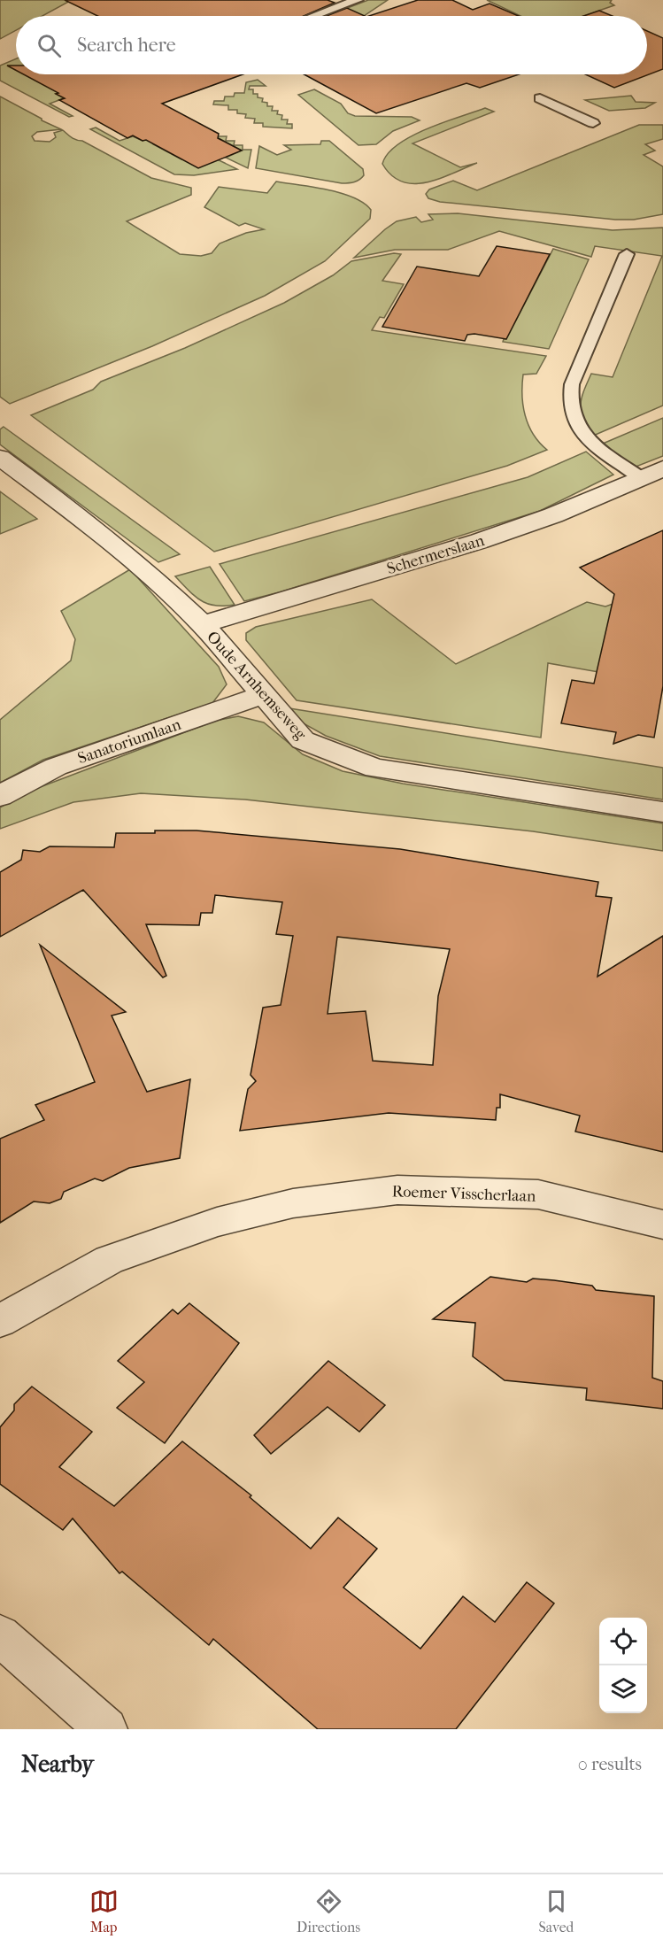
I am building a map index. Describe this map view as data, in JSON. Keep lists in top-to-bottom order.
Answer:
{
  "streets": {
    "street": [
      "Schermerslaan",
      "Oude Arnhemseweg",
      "Sanatoriumlaan",
      "Roemer Visscherlaan"
    ]
  },
  "crossings": [
    ["Schermerslaan", "Oude Arnhemseweg"],
    ["Oude Arnhemseweg", "Sanatoriumlaan"]
  ],
  "page": {
    "search": "Search here",
    "heading": ["Nearby", "0 results"],
    "nav": ["Map", "Directions", "Saved"]
  }
}
